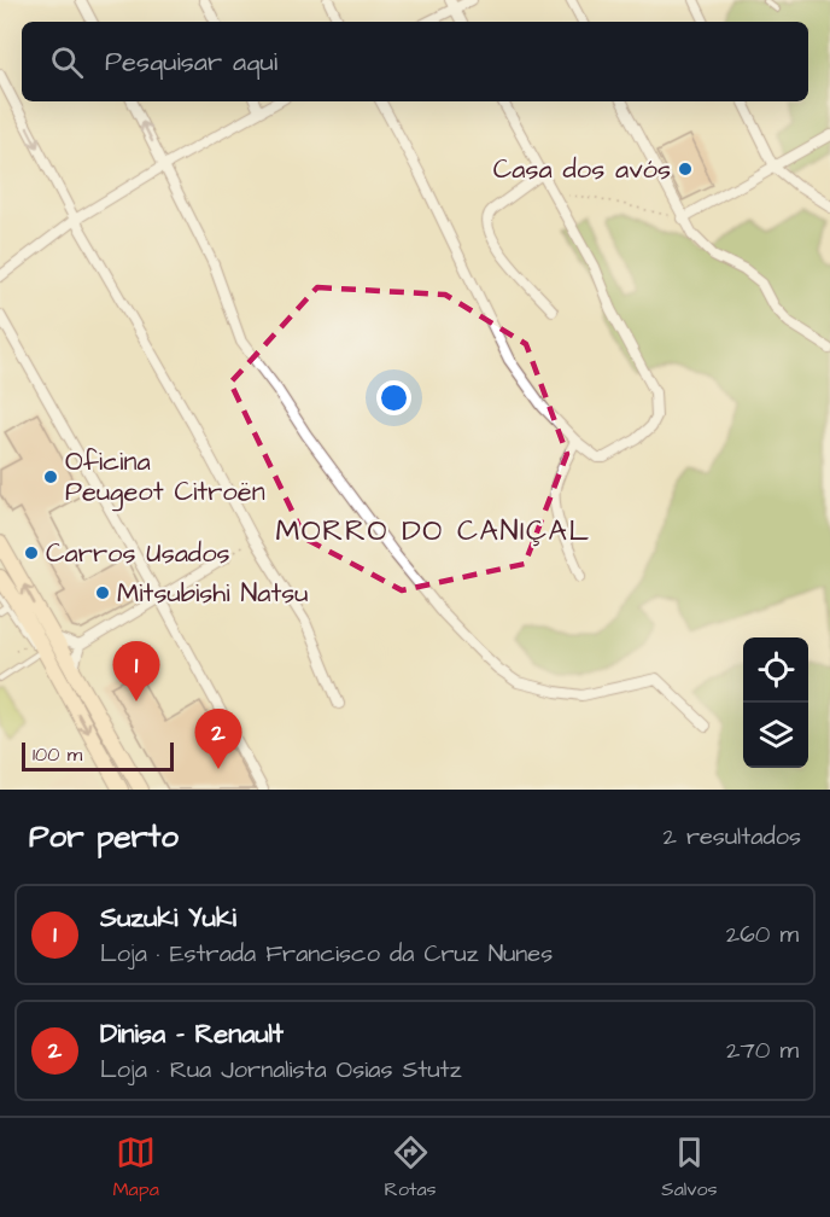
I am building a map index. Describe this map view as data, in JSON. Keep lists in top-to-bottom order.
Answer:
{
  "districts": ["MORRO DO CANIÇAL"],
  "places": [
    "Casa dos avós",
    "Oficina Peugeot Citroën",
    "Carros Usados",
    "Mitsubishi Natsu"
  ],
  "scale_bar": "100 m",
  "page": {
    "search": "Pesquisar aqui",
    "pins": ["1", "2"],
    "scale": "100 m",
    "heading": ["Por perto", "2 resultados"],
    "list": [
      {
        "mark": "1",
        "name": "Suzuki Yuki",
        "note": "Loja · Estrada Francisco da Cruz Nunes",
        "value": "260 m"
      },
      {
        "mark": "2",
        "name": "Dinisa - Renault",
        "note": "Loja · Rua Jornalista Osias Stutz",
        "value": "270 m"
      }
    ],
    "nav": ["Mapa", "Rotas", "Salvos"]
  }
}
